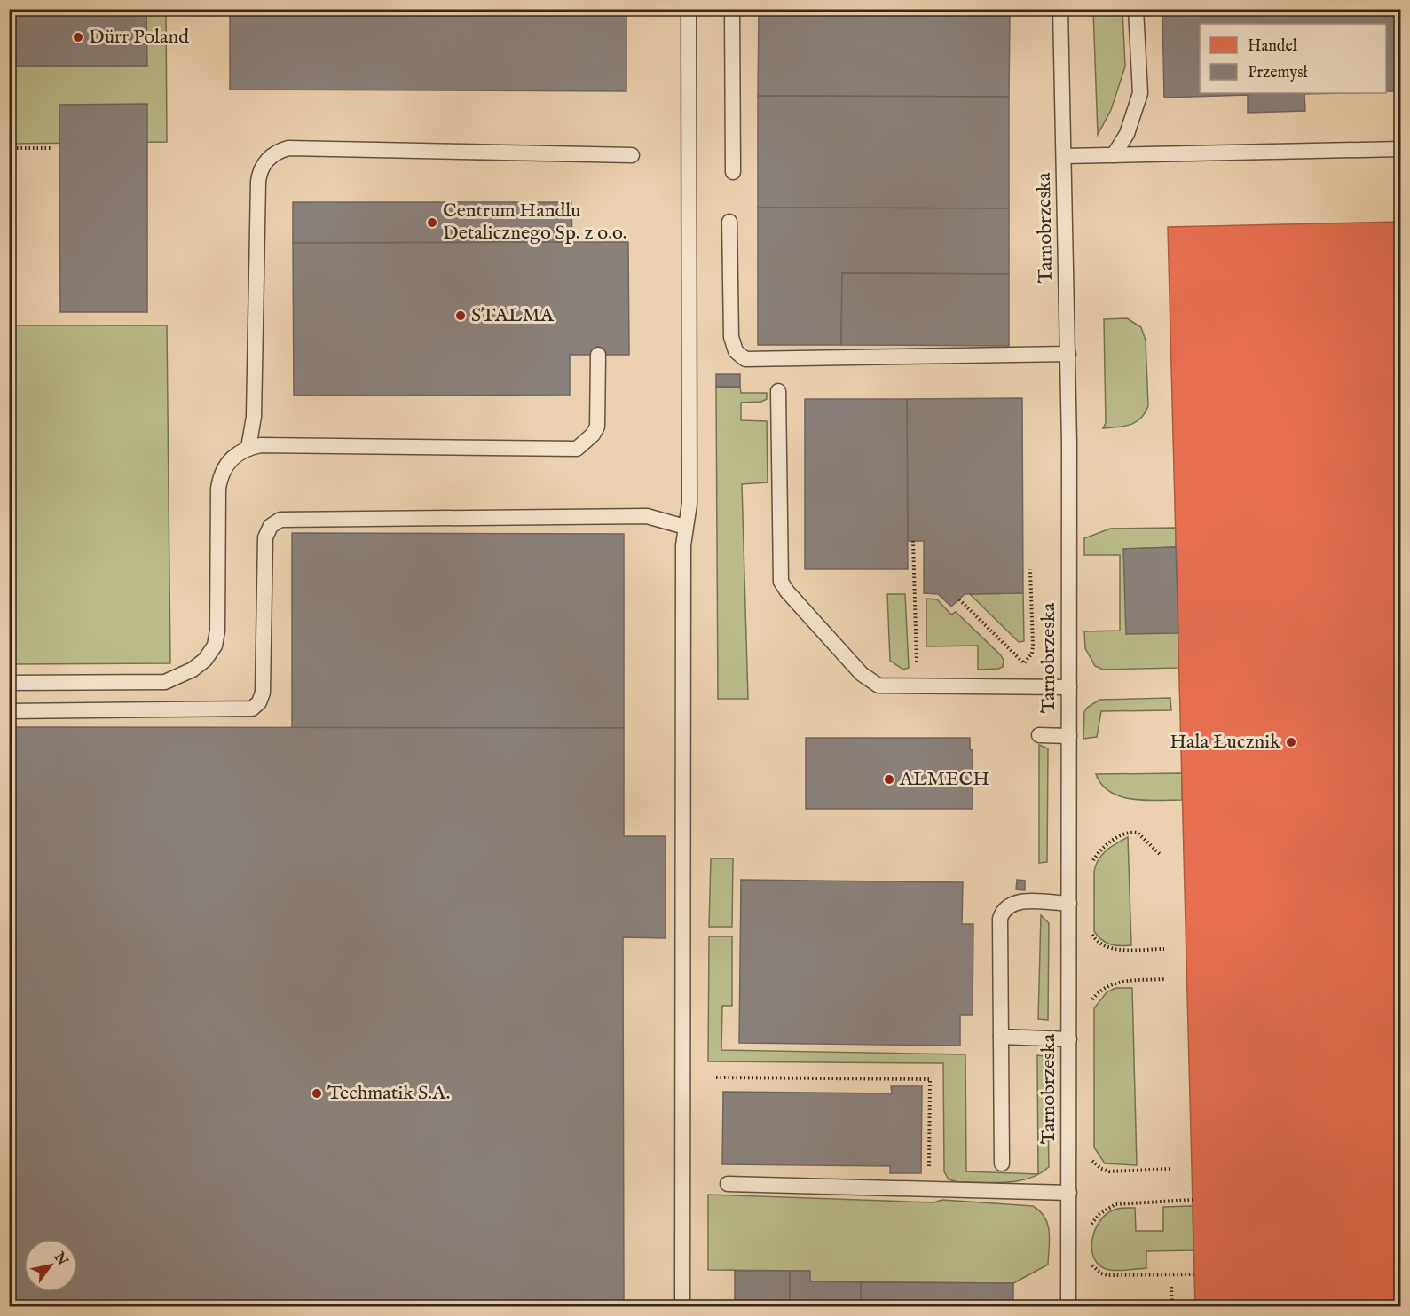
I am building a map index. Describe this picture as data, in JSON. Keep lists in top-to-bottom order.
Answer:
{
  "streets": {
    "lane": ["Tarnobrzeska"]
  },
  "places": [
    "Dürr Poland",
    "Centrum Handlu Detalicznego Sp. z o.o.",
    "STALMA",
    "Hala Łucznik",
    "ALMECH",
    "Techmatik S.A."
  ],
  "legend": ["Handel", "Przemysł"],
  "north": "top right"
}
